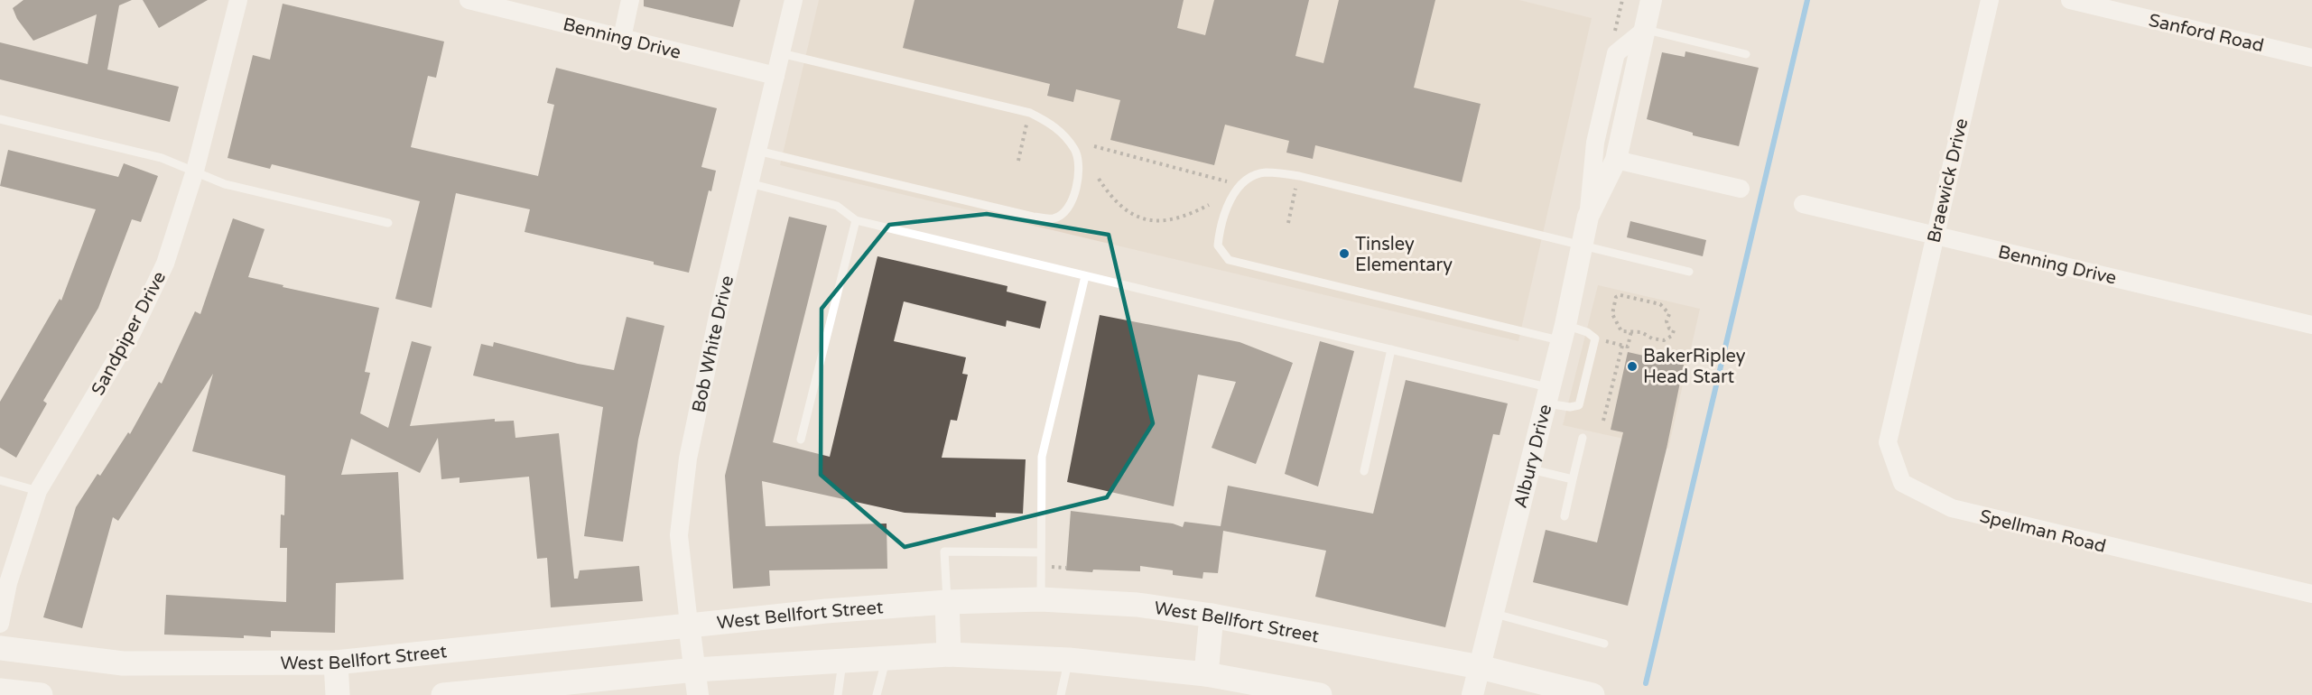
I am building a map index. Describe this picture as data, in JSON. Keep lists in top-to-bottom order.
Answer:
{
  "streets": {
    "main road": ["West Bellfort Street"],
    "street": [
      "Sanford Road",
      "Benning Drive",
      "Braewick Drive",
      "Sandpiper Drive",
      "Bob White Drive",
      "Albury Drive",
      "Spellman Road"
    ]
  },
  "crossings": [
    ["Benning Drive", "Braewick Drive"],
    ["Benning Drive", "Bob White Drive"],
    ["Braewick Drive", "Spellman Road"],
    ["Bob White Drive", "West Bellfort Street"],
    ["Albury Drive", "West Bellfort Street"]
  ],
  "places": ["Tinsley Elementary", "BakerRipley Head Start"]
}
